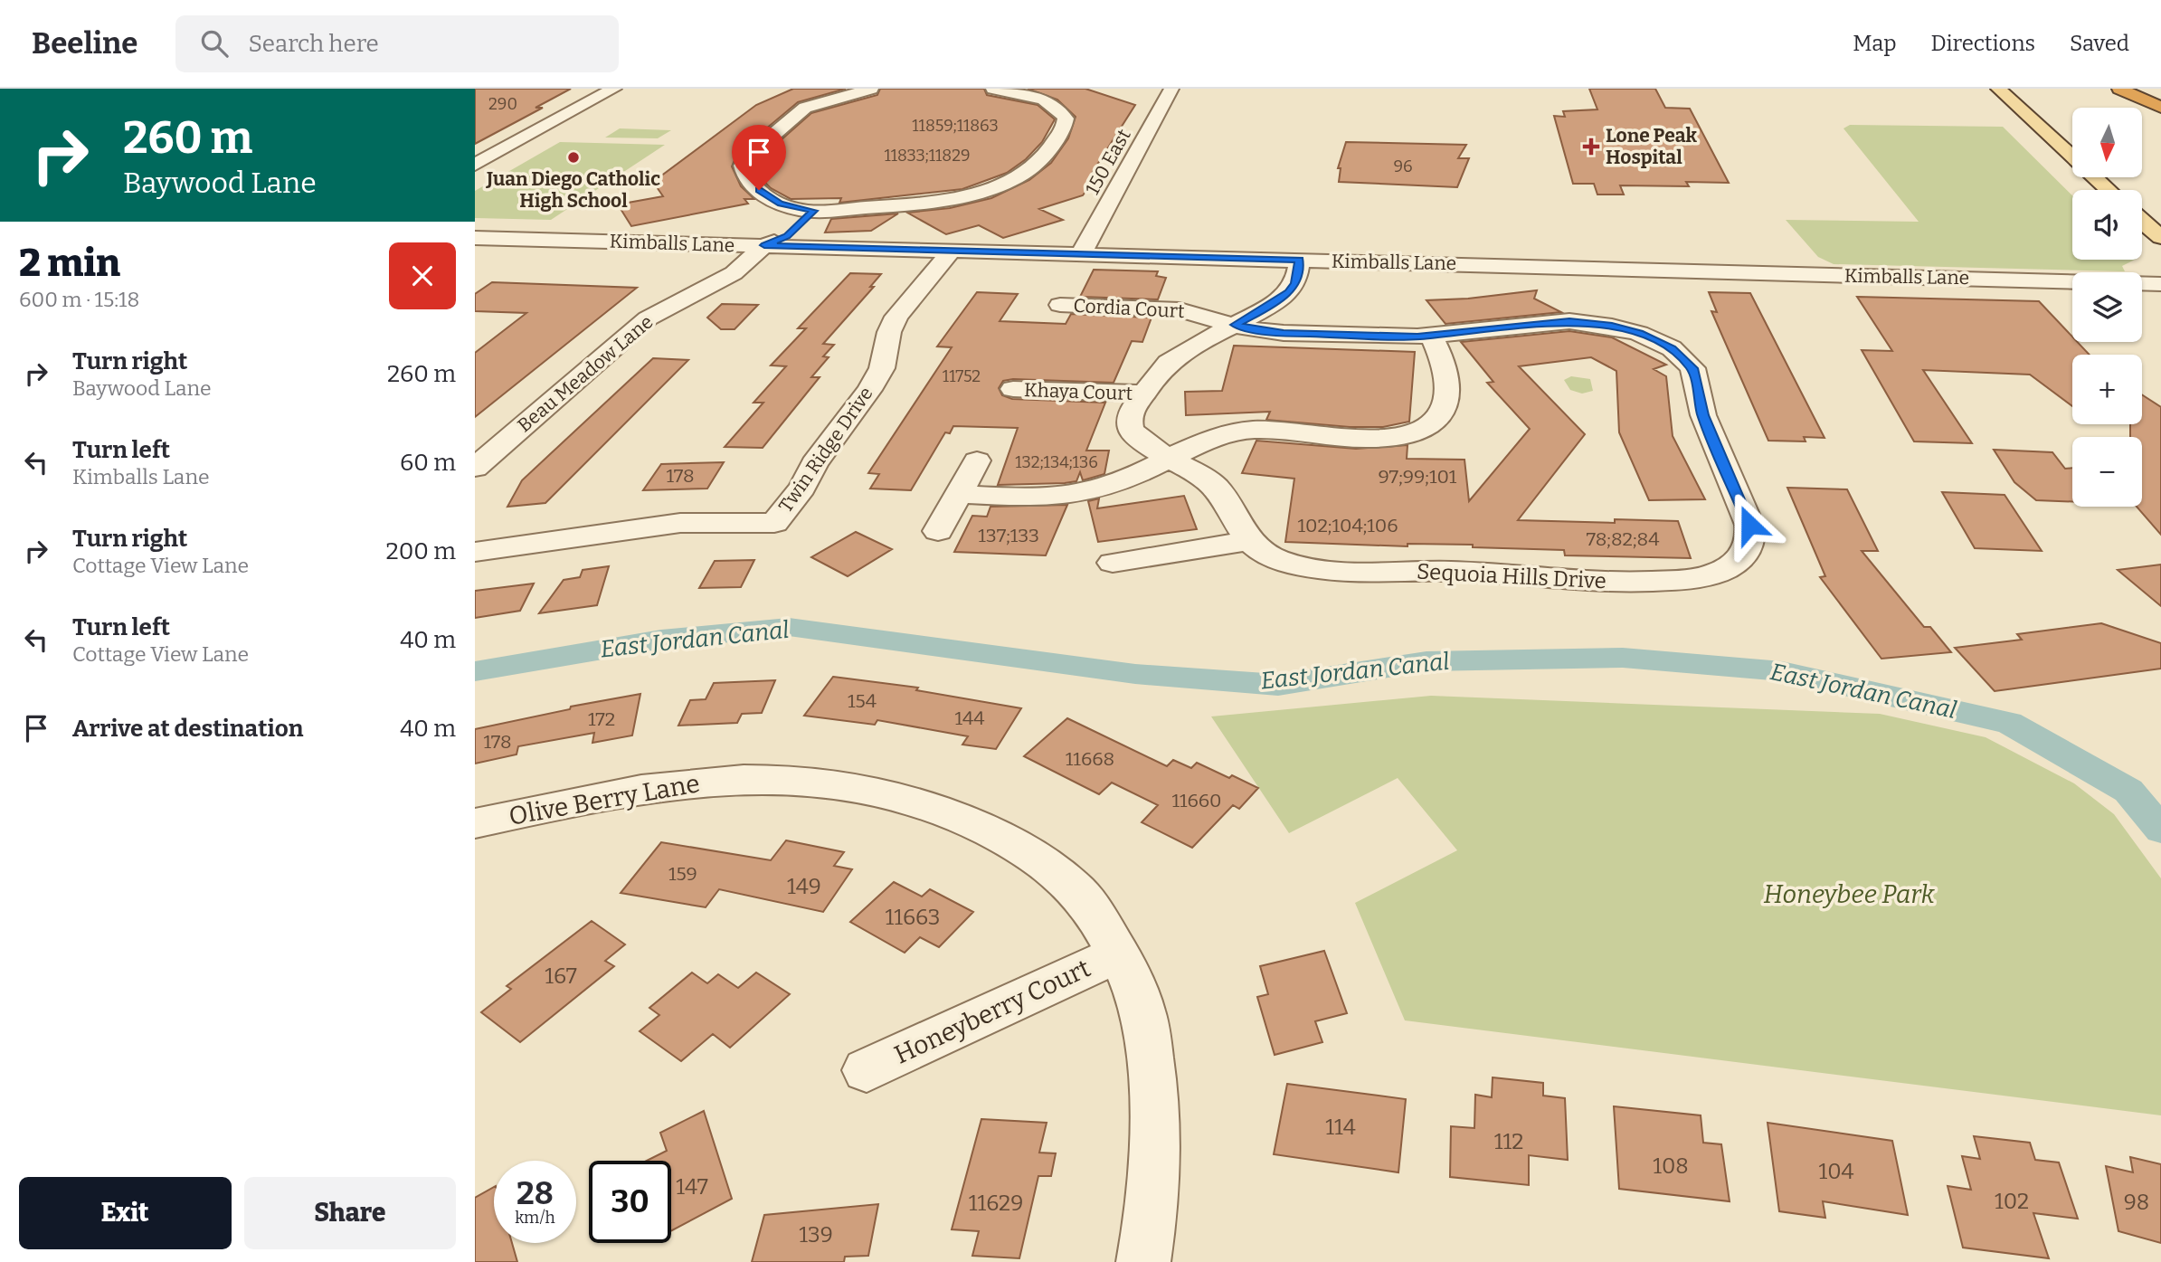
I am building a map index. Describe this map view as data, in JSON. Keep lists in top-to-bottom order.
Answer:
{
  "streets": {
    "street": [
      "150 East",
      "Kimballs Lane",
      "Cordia Court",
      "Beau Meadow Lane",
      "Khaya Court",
      "Twin Ridge Drive",
      "Sequoia Hills Drive",
      "Olive Berry Lane",
      "Honeyberry Court"
    ]
  },
  "crossings": [
    ["150 East", "Kimballs Lane"],
    ["Kimballs Lane", "Beau Meadow Lane"],
    ["Kimballs Lane", "Twin Ridge Drive"],
    ["Cordia Court", "Sequoia Hills Drive"],
    ["Olive Berry Lane", "Honeyberry Court"]
  ],
  "water": ["East Jordan Canal"],
  "parks": ["Honeybee Park"],
  "places": {
    "health": ["Lone Peak Hospital"],
    "other": ["Juan Diego Catholic High School"]
  },
  "house_numbers": [
    "290",
    "11859;11863",
    "11833;11829",
    "96",
    "11752",
    "132;134;136",
    "178",
    "97;99;101",
    "102;104;106",
    "137;133",
    "78;82;84",
    "154",
    "144",
    "172",
    "178",
    "11668",
    "11660",
    "159",
    "149",
    "11663",
    "167",
    "114",
    "112",
    "108",
    "104",
    "147",
    "102",
    "98",
    "11629",
    "139"
  ],
  "north": "bottom",
  "page": {
    "header": "Beeline",
    "search": "Search here",
    "nav": ["Map", "Directions", "Saved"],
    "turn": ["260 m", "Baywood Lane"],
    "map_buttons": ["+", "−"],
    "heading": ["2 min", "600 m · 15:18"],
    "list": [
      {
        "name": "Turn right",
        "note": "Baywood Lane",
        "value": "260 m"
      },
      {
        "name": "Turn left",
        "note": "Kimballs Lane",
        "value": "60 m"
      },
      {
        "name": "Turn right",
        "note": "Cottage View Lane",
        "value": "200 m"
      },
      {
        "name": "Turn left",
        "note": "Cottage View Lane",
        "value": "40 m"
      },
      {
        "name": "Arrive at destination",
        "value": "40 m"
      }
    ],
    "speed": "28 km/h",
    "limit": "30",
    "buttons": ["Exit", "Share"]
  }
}
